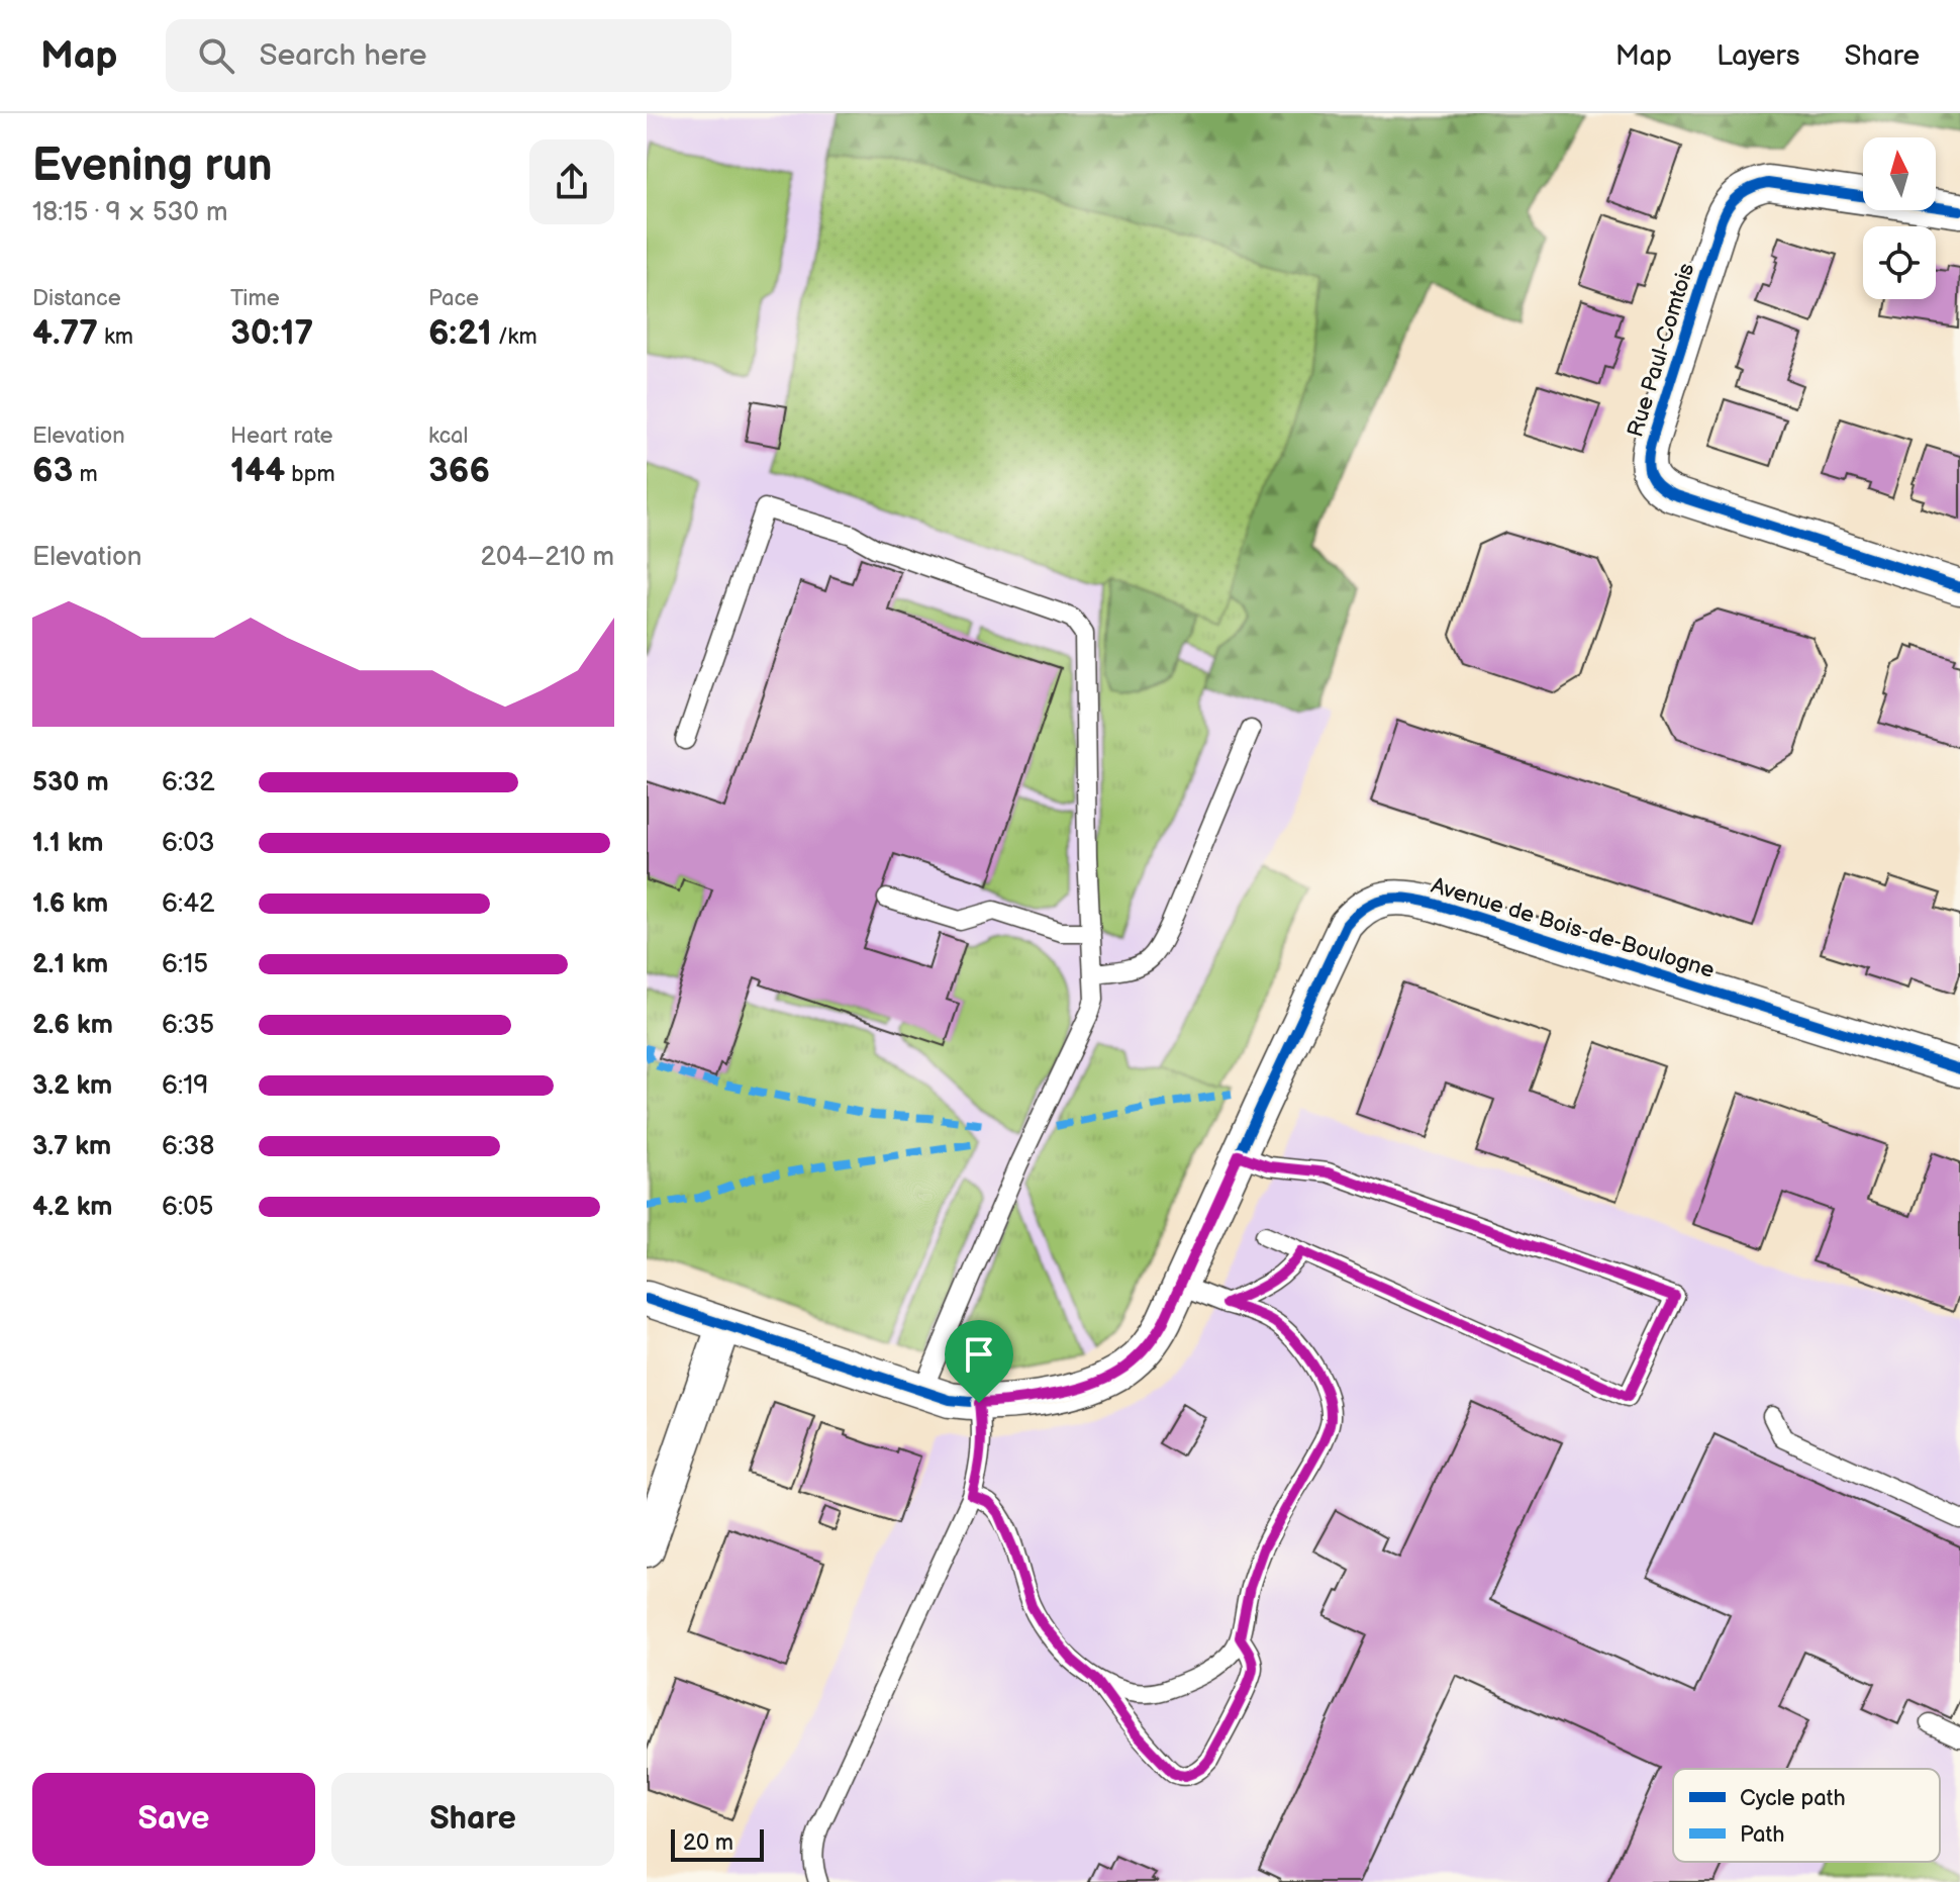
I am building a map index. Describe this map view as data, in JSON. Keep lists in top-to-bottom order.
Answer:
{
  "streets": {
    "street": ["Rue Paul-Comtois", "Avenue de Bois-de-Boulogne"]
  },
  "legend": ["Cycle path", "Path"],
  "scale_bar": "20 m",
  "north": "top",
  "page": {
    "header": "Map",
    "search": "Search here",
    "nav": ["Map", "Layers", "Share"],
    "heading": ["Evening run", "18:15 · 9 × 530 m"],
    "stats": [
      ["Distance", "4.77 km"],
      ["Time", "30:17"],
      ["Pace", "6:21 /km"],
      ["Elevation", "63 m"],
      ["Heart rate", "144 bpm"],
      ["kcal", "366"]
    ],
    "chart": ["Elevation", "204–210 m"],
    "list": [
      {
        "name": "530 m",
        "note": "6:32"
      },
      {
        "name": "1.1 km",
        "note": "6:03"
      },
      {
        "name": "1.6 km",
        "note": "6:42"
      },
      {
        "name": "2.1 km",
        "note": "6:15"
      },
      {
        "name": "2.6 km",
        "note": "6:35"
      },
      {
        "name": "3.2 km",
        "note": "6:19"
      },
      {
        "name": "3.7 km",
        "note": "6:38"
      },
      {
        "name": "4.2 km",
        "note": "6:05"
      }
    ],
    "buttons": ["Save", "Share"],
    "scale": "20 m"
  }
}
